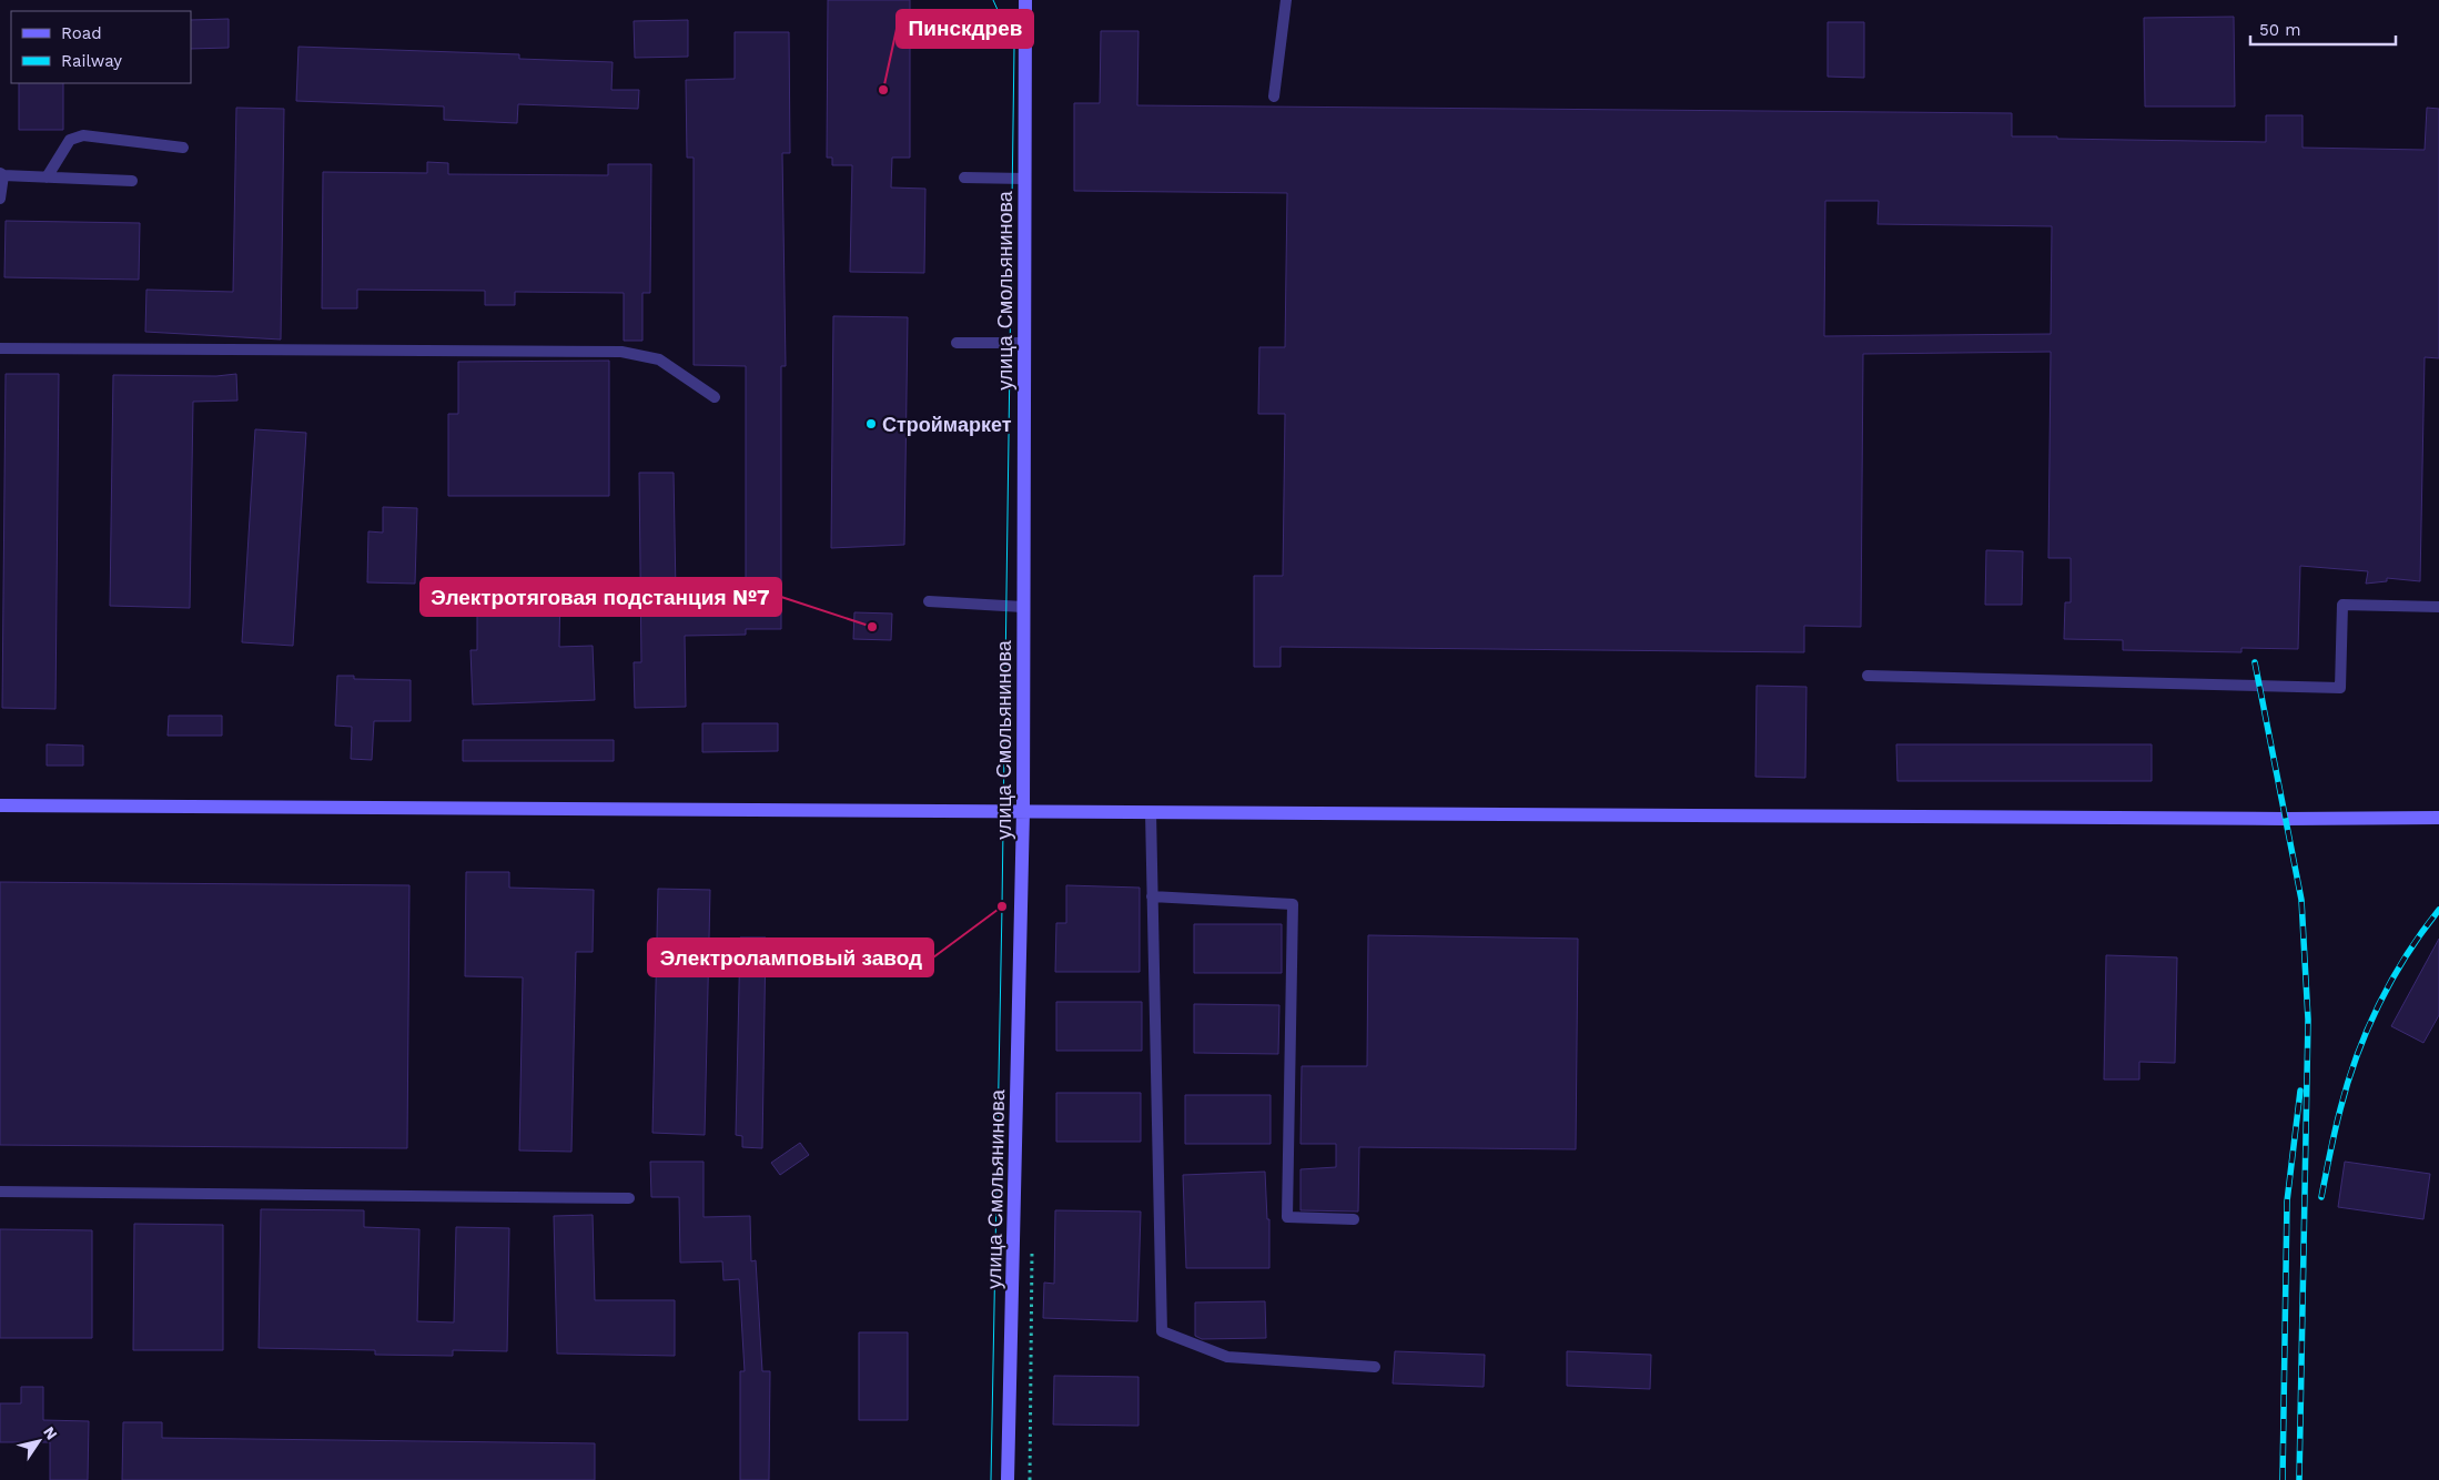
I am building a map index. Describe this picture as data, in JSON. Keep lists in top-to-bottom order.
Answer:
{
  "streets": {
    "street": ["улица Смольянинова"]
  },
  "places": [
    "Пинскдрев",
    "Строймаркет",
    "Электротяговая подстанция №7",
    "Электроламповый завод"
  ],
  "legend": ["Road", "Railway"],
  "scale_bar": "50 m",
  "north": "top right"
}
